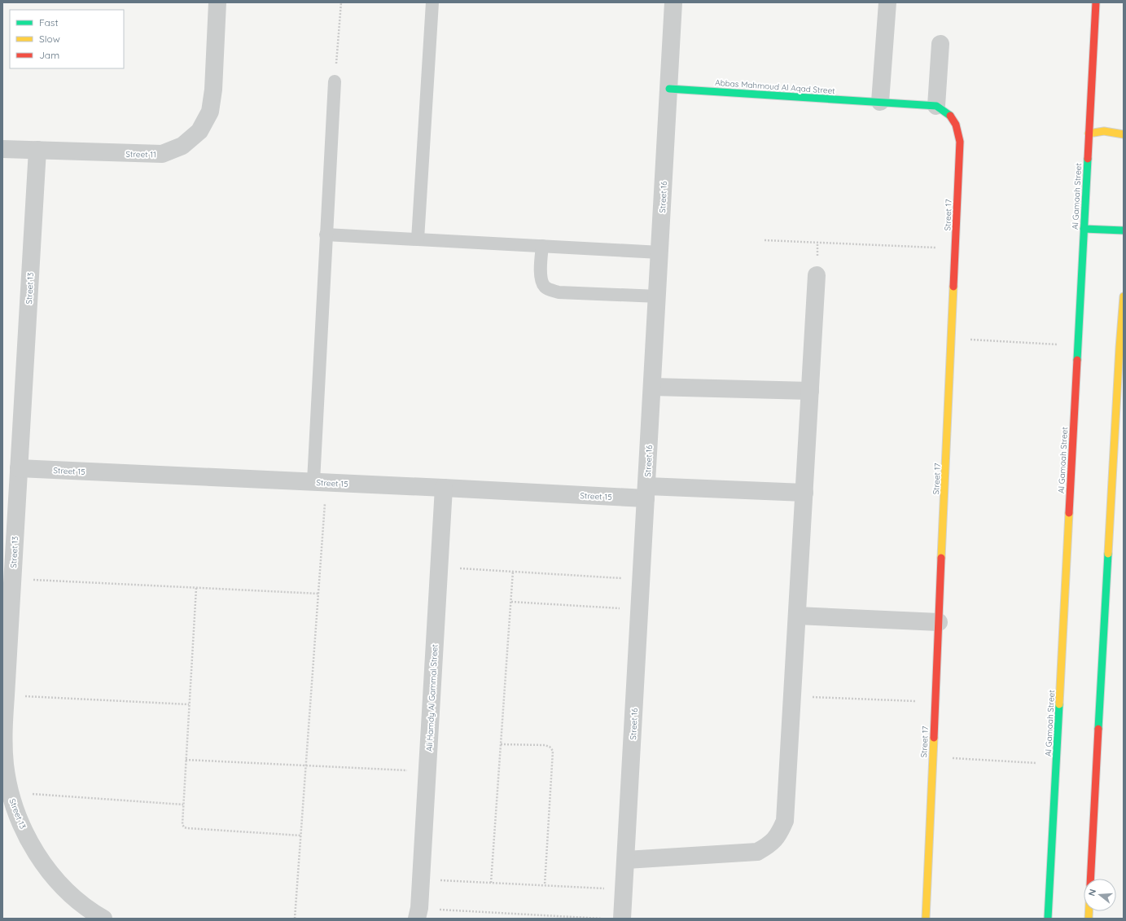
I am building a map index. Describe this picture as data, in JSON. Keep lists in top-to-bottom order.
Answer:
{
  "streets": {
    "main road": ["Abbas Mahmoud Al Aqad Street", "Al Gamaah Street", "Street 17"],
    "street": [
      "Street 11",
      "Street 16",
      "Street 13",
      "Street 15",
      "Ali Hamdy Al Gammal Street"
    ]
  },
  "crossings": [
    ["Abbas Mahmoud Al Aqad Street", "Street 16"],
    ["Abbas Mahmoud Al Aqad Street", "Street 17"],
    ["Street 11", "Street 13"],
    ["Street 16", "Street 15"],
    ["Street 13", "Street 15"],
    ["Street 15", "Ali Hamdy Al Gammal Street"]
  ],
  "legend": ["Fast", "Slow", "Jam"],
  "north": "left"
}
